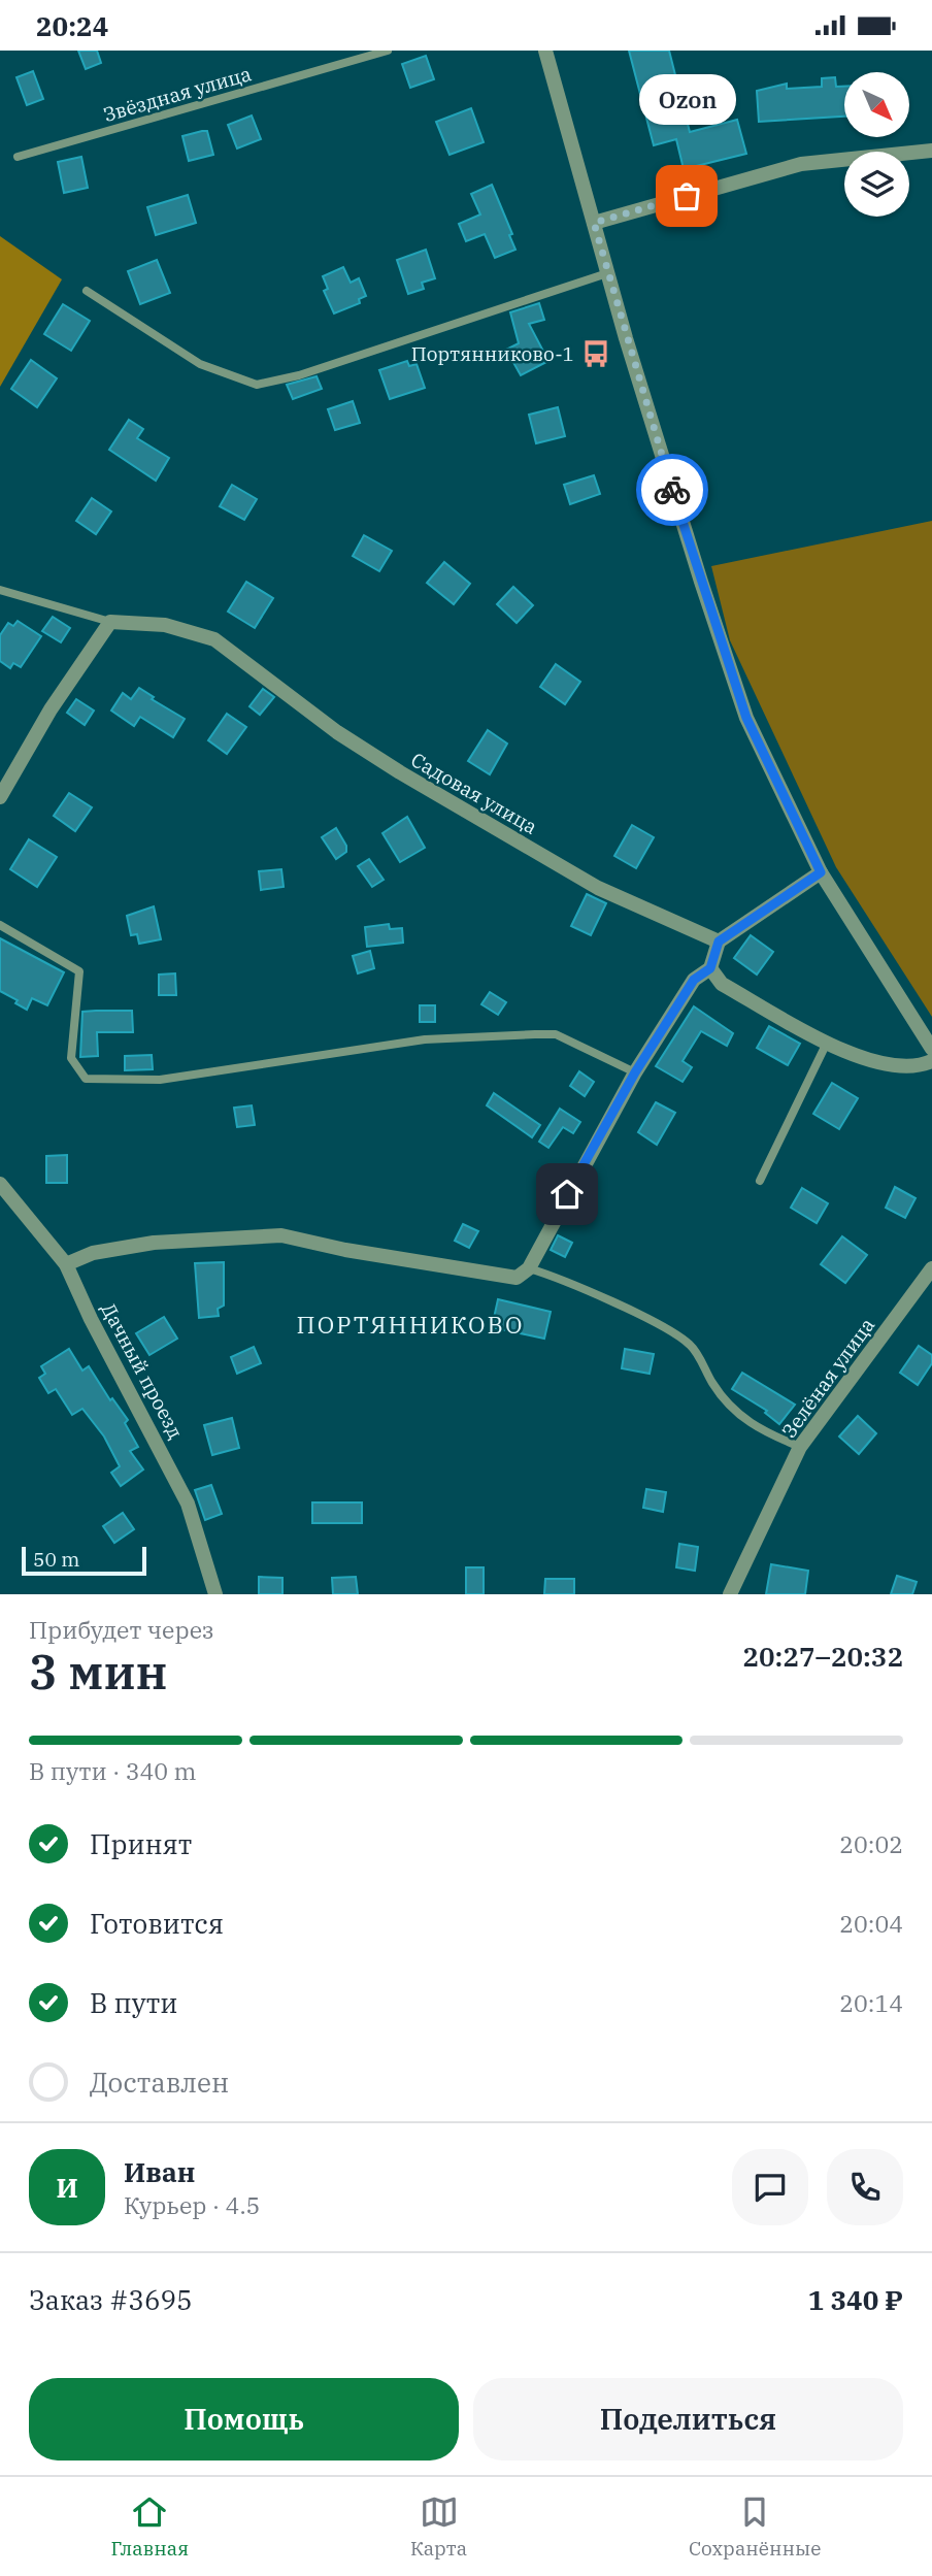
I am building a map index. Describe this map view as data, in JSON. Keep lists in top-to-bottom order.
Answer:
{
  "streets": {
    "street": ["Садовая улица", "Дачный проезд", "Зелёная улица"],
    "lane": ["Звёздная улица"]
  },
  "districts": ["ПОРТЯННИКОВО"],
  "places": {
    "other": ["Ozon"],
    "bus stop": ["Портянниково-1"]
  },
  "scale_bar": "50 m",
  "north": "bottom right",
  "page": {
    "status": "20:24",
    "bubble": "Ozon",
    "scale": "50 m",
    "heading": ["3 мин", "Прибудет через", "20:27–20:32"],
    "panel": [
      "Иван",
      "Курьер · 4.5",
      "Заказ #3695",
      "1 340 ₽"
    ],
    "bar": "В пути · 340 m",
    "list": [
      ["Принят", "20:02"],
      ["Готовится", "20:04"],
      ["В пути", "20:14"],
      "Доставлен"
    ],
    "round": "И",
    "buttons": ["Помощь", "Поделиться"],
    "tabs": ["Главная", "Карта", "Сохранённые"]
  }
}
